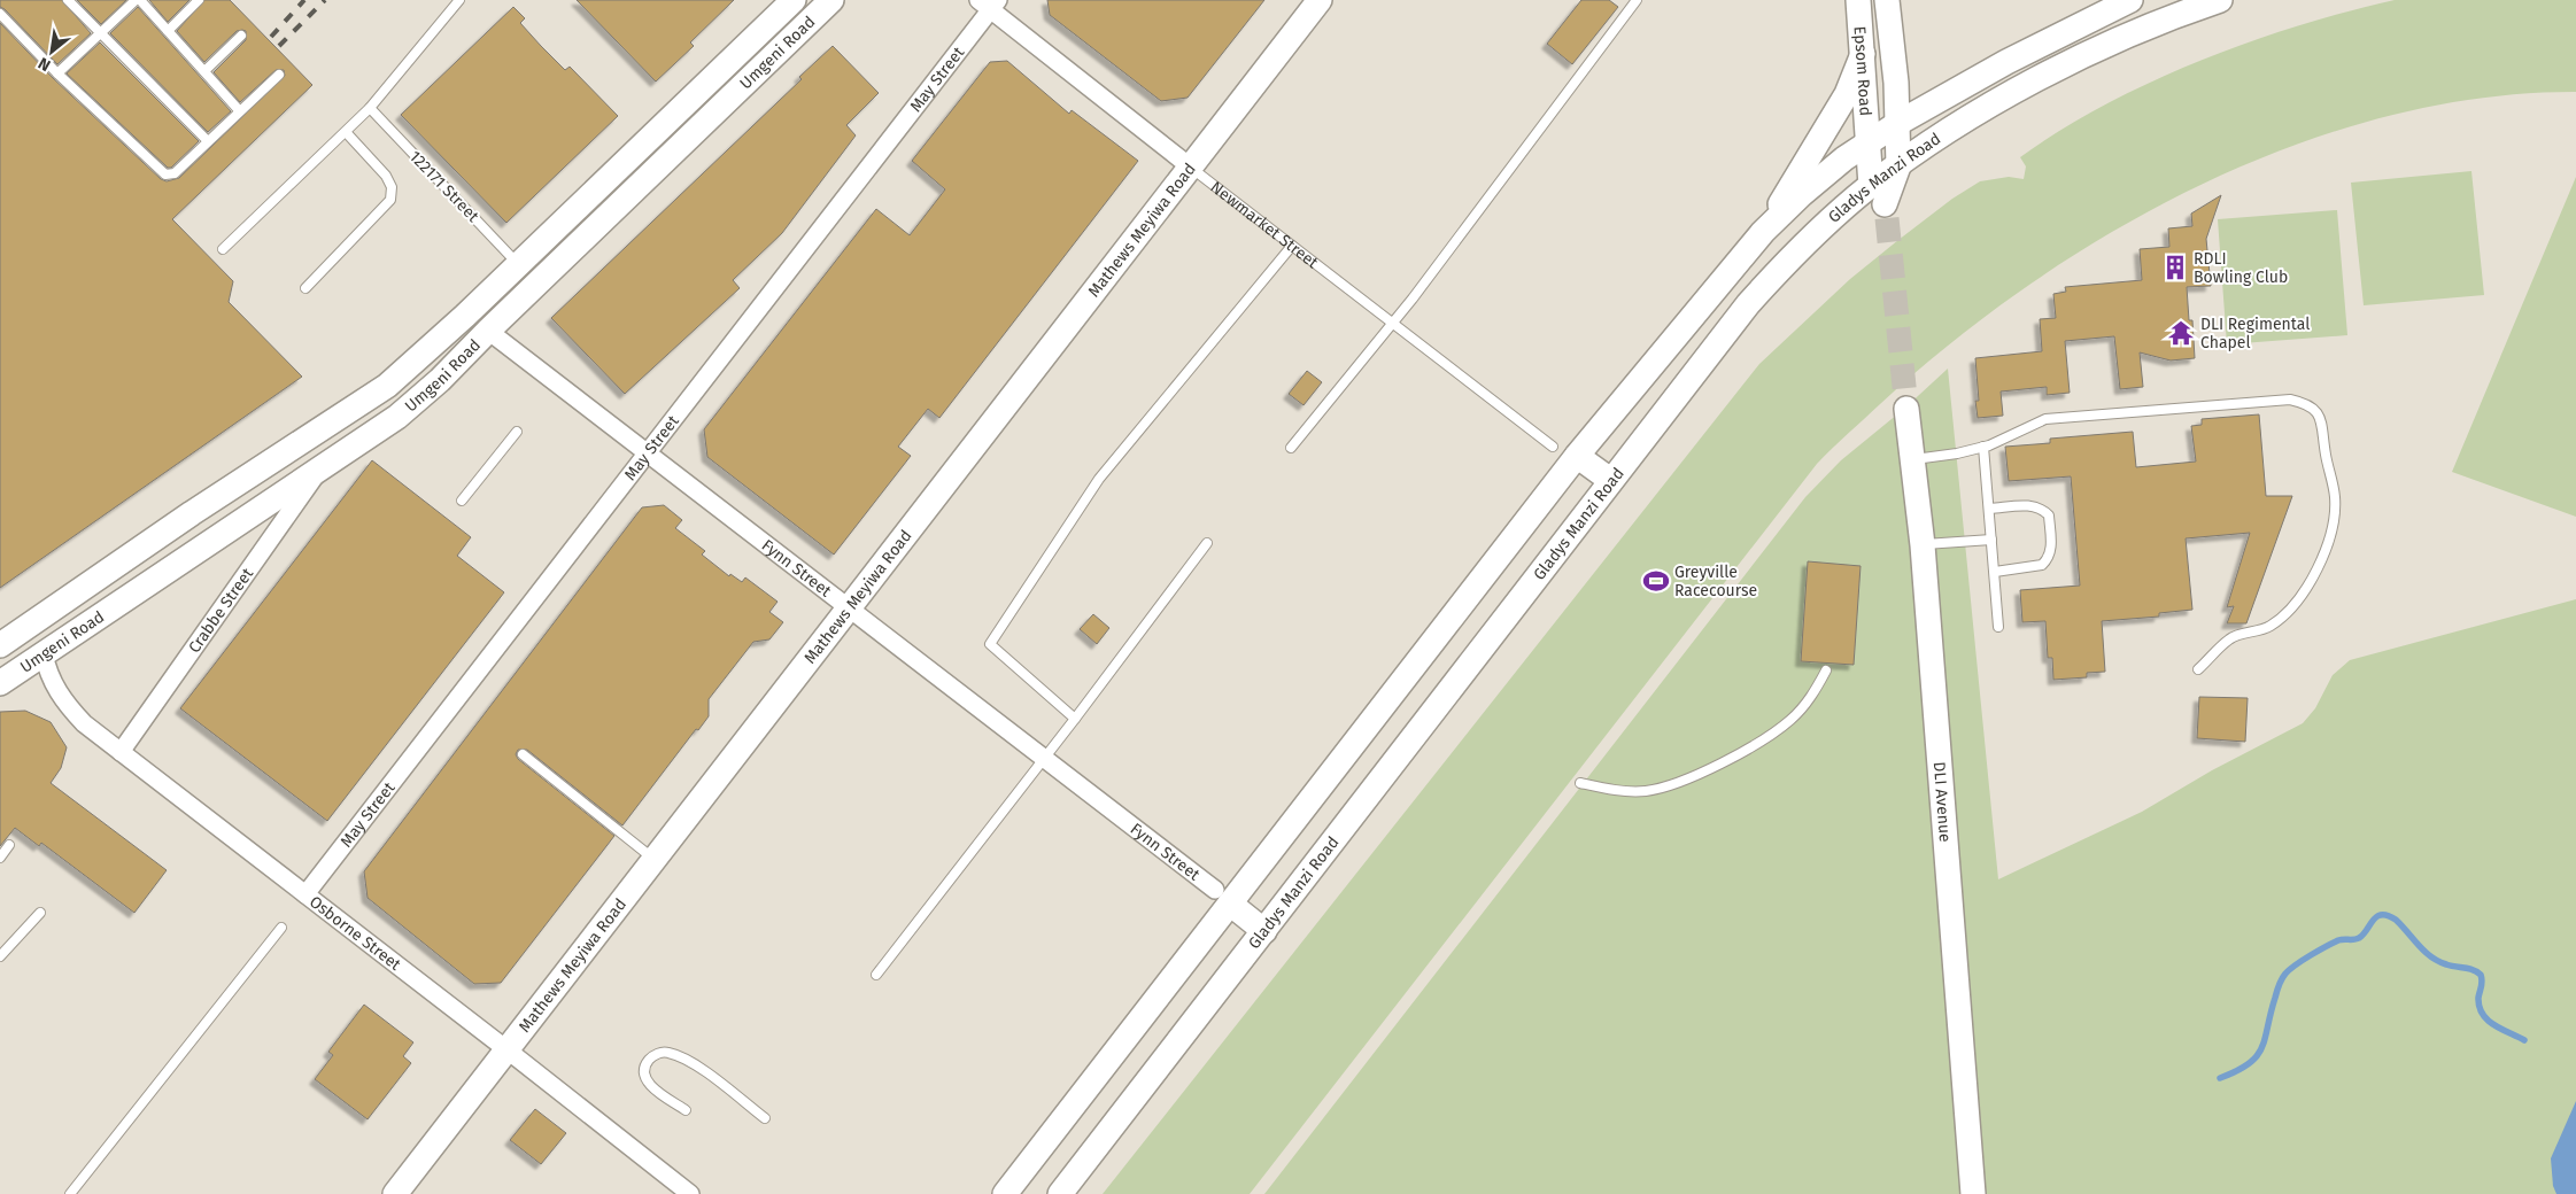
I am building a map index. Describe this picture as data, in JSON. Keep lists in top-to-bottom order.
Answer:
{
  "streets": {
    "main road": [
      "Umgeni Road",
      "Epsom Road",
      "Gladys Manzi Road",
      "Mathews Meyiwa Road",
      "DLI Avenue"
    ],
    "street": [
      "May Street",
      "Newmarket Street",
      "Fynn Street",
      "Crabbe Street",
      "Osborne Street"
    ],
    "lane": ["122171 Street"]
  },
  "crossings": [
    ["Umgeni Road", "122171 Street"],
    ["Umgeni Road", "Fynn Street"],
    ["Umgeni Road", "Crabbe Street"],
    ["Umgeni Road", "Osborne Street"],
    ["Epsom Road", "Gladys Manzi Road"],
    ["May Street", "Newmarket Street"],
    ["May Street", "Fynn Street"],
    ["May Street", "Osborne Street"],
    ["Newmarket Street", "Mathews Meyiwa Road"],
    ["Mathews Meyiwa Road", "Fynn Street"],
    ["Mathews Meyiwa Road", "Osborne Street"],
    ["Crabbe Street", "Osborne Street"]
  ],
  "places": {
    "building": ["RDLI Bowling Club"],
    "temple": ["DLI Regimental Chapel"],
    "sports": ["Greyville Racecourse"]
  },
  "north": "bottom left"
}
